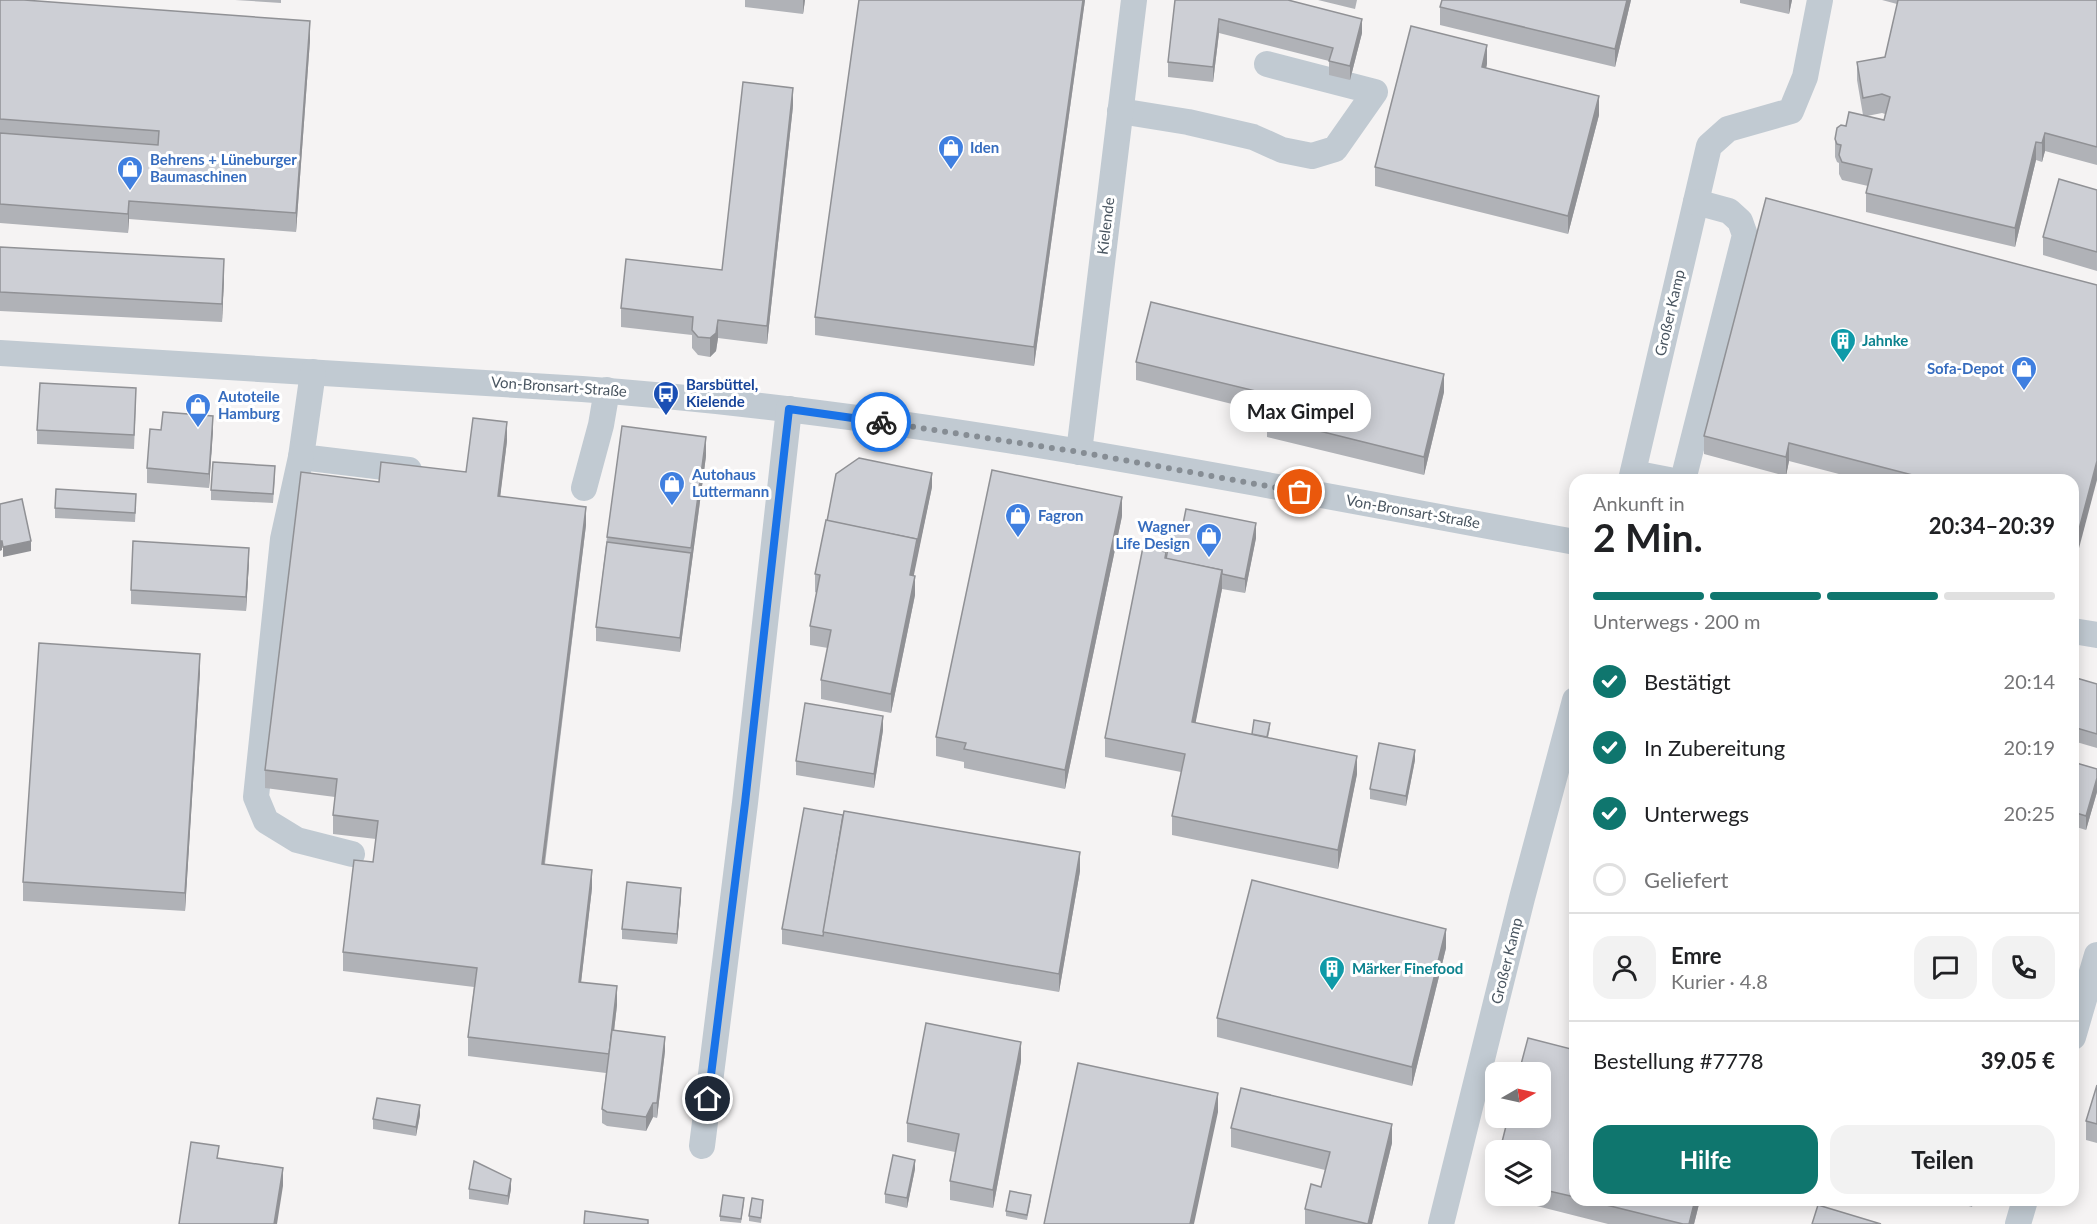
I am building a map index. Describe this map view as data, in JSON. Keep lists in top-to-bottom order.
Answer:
{
  "streets": {
    "street": ["Kielende", "Großer Kamp", "Von-Bronsart-Straße"]
  },
  "crossings": [
    ["Kielende", "Von-Bronsart-Straße"]
  ],
  "places": {
    "shop": [
      "Iden",
      "Behrens + Lüneburger Baumaschinen",
      "Sofa-Depot",
      "Autoteile Hamburg",
      "Autohaus Luttermann",
      "Fagron",
      "Wagner Life Design"
    ],
    "building": ["Jahnke", "Märker Finefood"],
    "bus stop": ["Barsbüttel, Kielende"],
    "other": ["Max Gimpel"]
  },
  "north": "right",
  "page": {
    "bubble": "Max Gimpel",
    "heading": ["2 Min.", "Ankunft in", "20:34–20:39"],
    "panel": [
      "Emre",
      "Kurier · 4.8",
      "Bestellung #7778",
      "39.05 €"
    ],
    "bar": "Unterwegs · 200 m",
    "list": [
      ["Bestätigt", "20:14"],
      ["In Zubereitung", "20:19"],
      ["Unterwegs", "20:25"],
      "Geliefert"
    ],
    "buttons": ["Hilfe", "Teilen"]
  }
}
